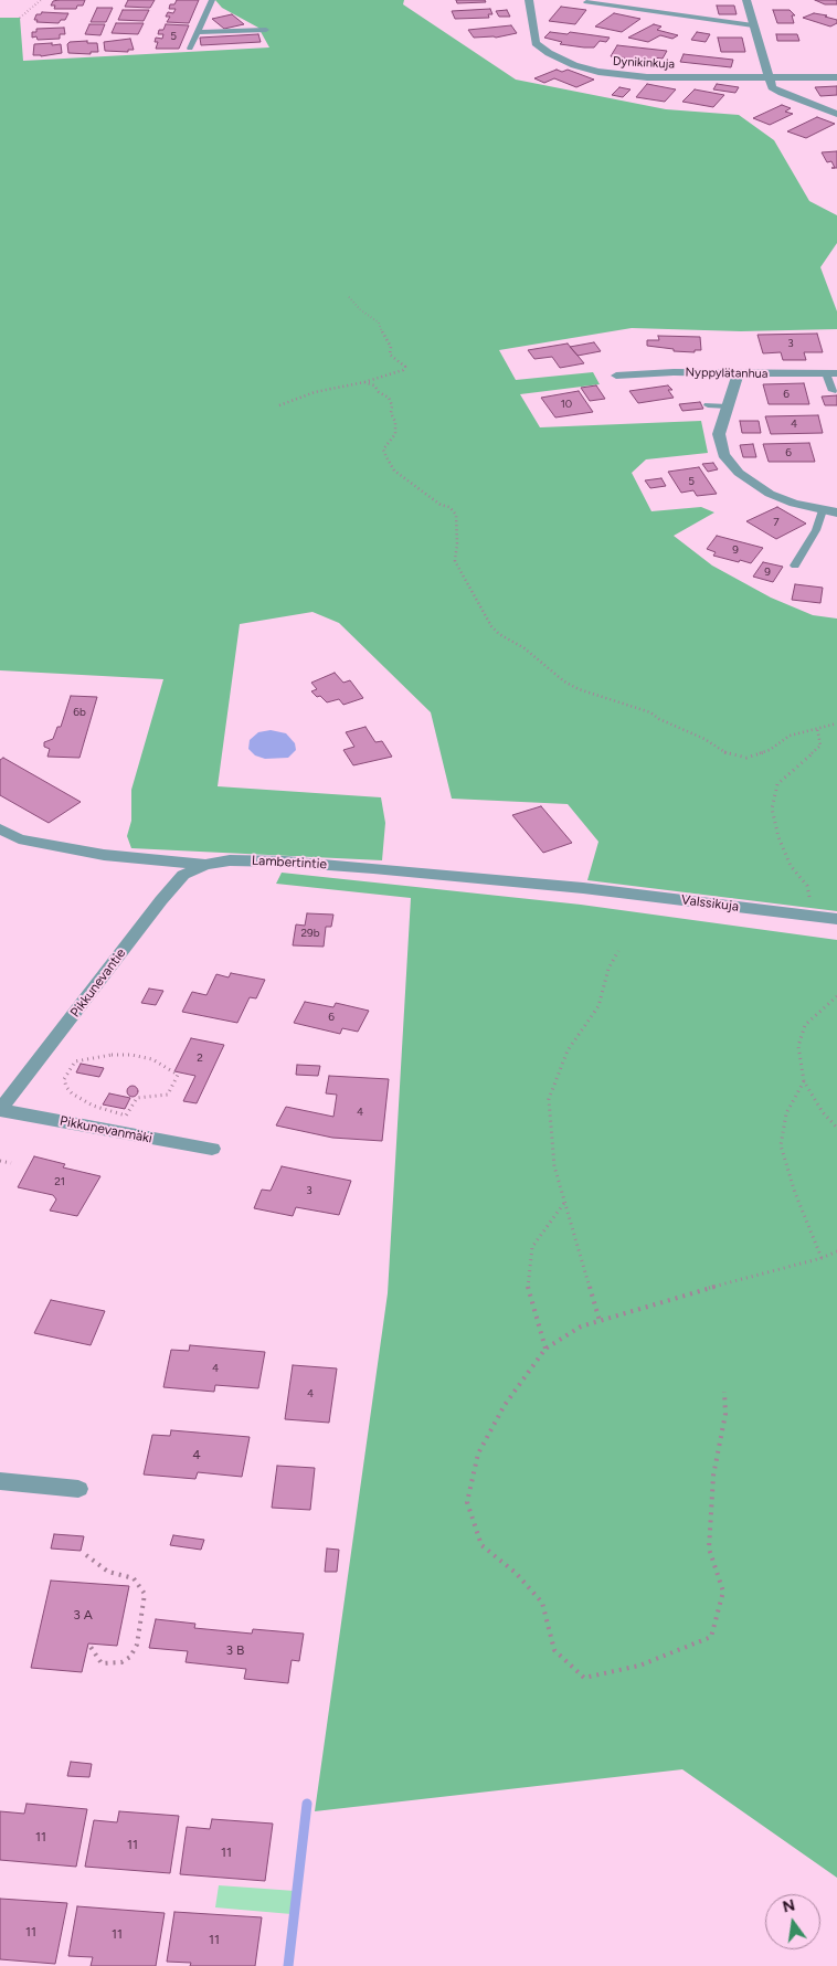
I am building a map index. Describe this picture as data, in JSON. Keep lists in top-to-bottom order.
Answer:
{
  "streets": {
    "street": [
      "Dynikinkuja",
      "Nyppylätanhua",
      "Lambertintie",
      "Valssikuja",
      "Pikkunevantie",
      "Pikkunevanmäki"
    ]
  },
  "crossings": [
    ["Lambertintie", "Valssikuja"],
    ["Lambertintie", "Pikkunevantie"],
    ["Pikkunevantie", "Pikkunevanmäki"]
  ],
  "house_numbers": [
    "5",
    "3",
    "6",
    "10",
    "4",
    "6",
    "5",
    "7",
    "9",
    "9",
    "6b",
    "29b",
    "6",
    "2",
    "4",
    "21",
    "3",
    "4",
    "4",
    "4",
    "3 A",
    "3 B",
    "11",
    "11",
    "11",
    "11",
    "11",
    "11"
  ],
  "north": "top"
}
